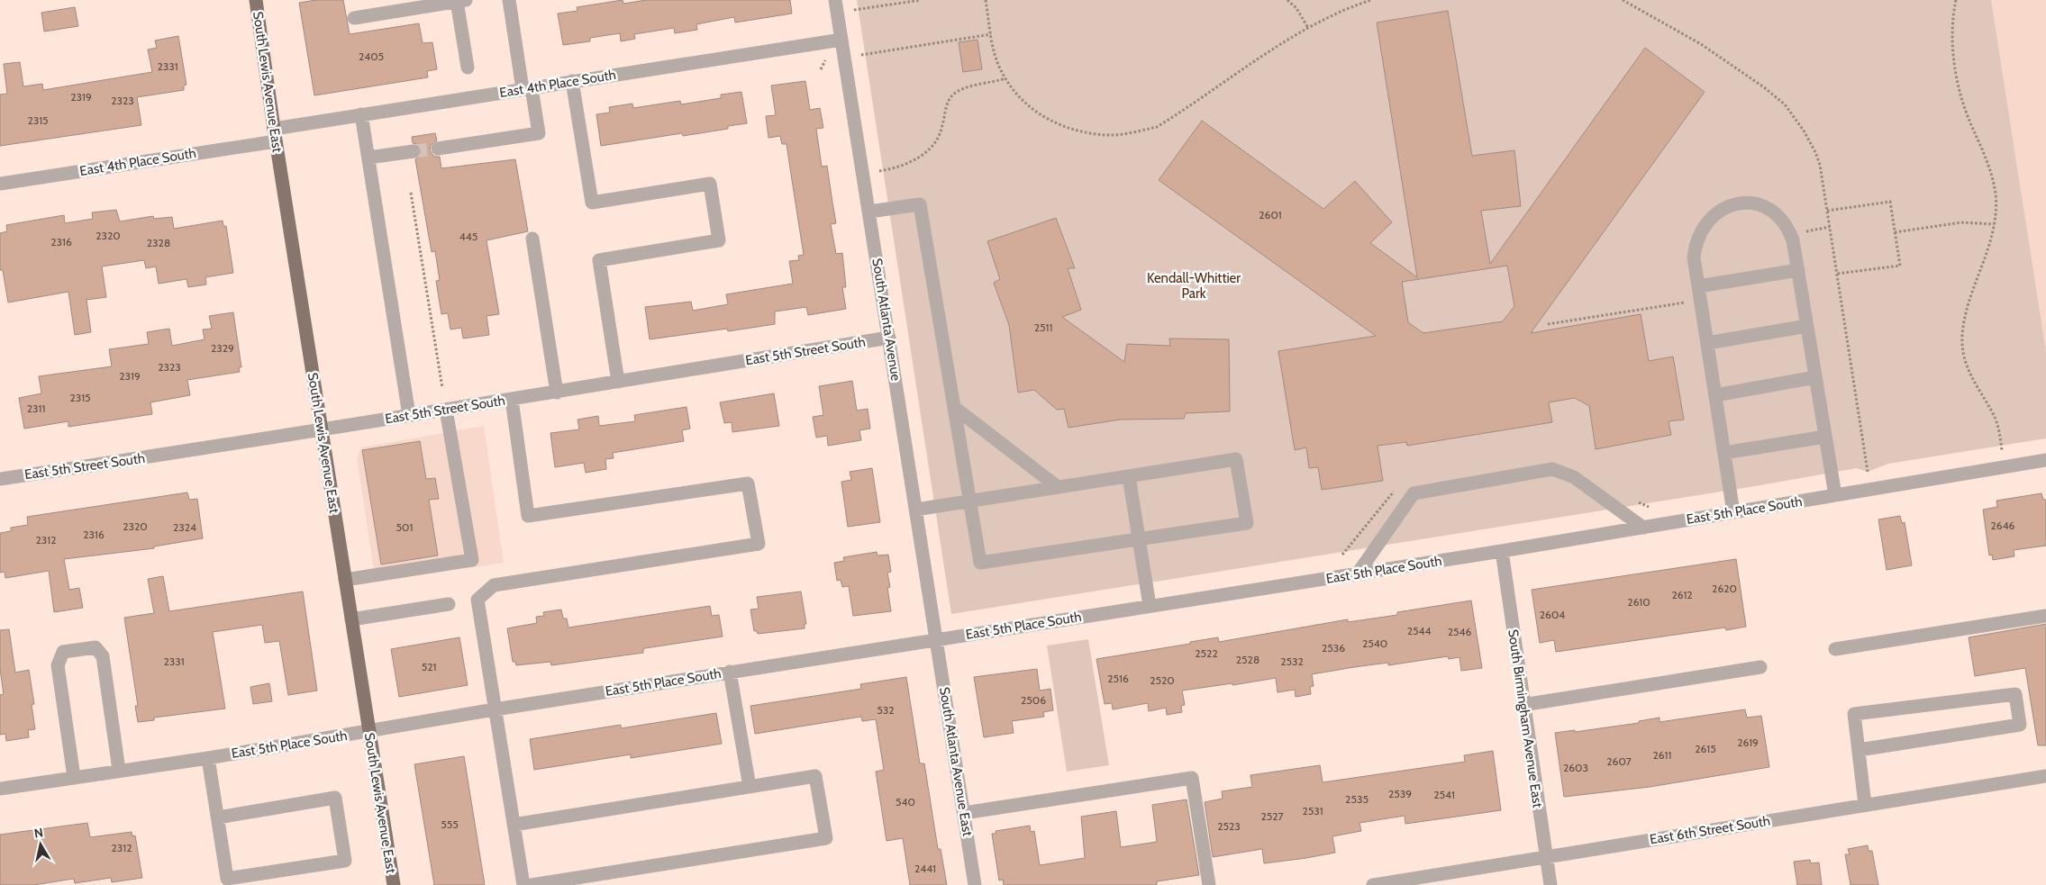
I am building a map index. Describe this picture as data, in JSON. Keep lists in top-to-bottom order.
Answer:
{
  "streets": {
    "main road": ["South Lewis Avenue East"],
    "street": [
      "East 4th Place South",
      "South Atlanta Avenue",
      "East 5th Street South",
      "East 5th Place South",
      "South Birmingham Avenue East",
      "South Atlanta Avenue East",
      "East 6th Street South"
    ]
  },
  "crossings": [
    ["South Lewis Avenue East", "East 4th Place South"],
    ["South Lewis Avenue East", "East 5th Street South"],
    ["South Lewis Avenue East", "East 5th Place South"],
    ["East 4th Place South", "South Atlanta Avenue"],
    ["South Atlanta Avenue", "East 5th Street South"],
    ["South Atlanta Avenue", "East 5th Place South"],
    ["South Atlanta Avenue", "South Atlanta Avenue East"],
    ["East 5th Place South", "South Birmingham Avenue East"],
    ["East 5th Place South", "South Atlanta Avenue East"],
    ["South Birmingham Avenue East", "East 6th Street South"]
  ],
  "parks": ["Kendall-Whittier Park"],
  "house_numbers": [
    "2405",
    "2331",
    "2319",
    "2323",
    "2315",
    "2601",
    "2320",
    "445",
    "2316",
    "2328",
    "2511",
    "2329",
    "2323",
    "2319",
    "2315",
    "2311",
    "2646",
    "2320",
    "2324",
    "501",
    "2316",
    "2312",
    "2620",
    "2612",
    "2610",
    "2604",
    "2544",
    "2546",
    "2540",
    "2536",
    "2522",
    "2528",
    "2331",
    "2532",
    "521",
    "2516",
    "2520",
    "2506",
    "532",
    "2619",
    "2615",
    "2611",
    "2607",
    "2603",
    "2539",
    "2541",
    "2535",
    "540",
    "2531",
    "2527",
    "555",
    "2523",
    "2312",
    "2441"
  ],
  "north": "top"
}
